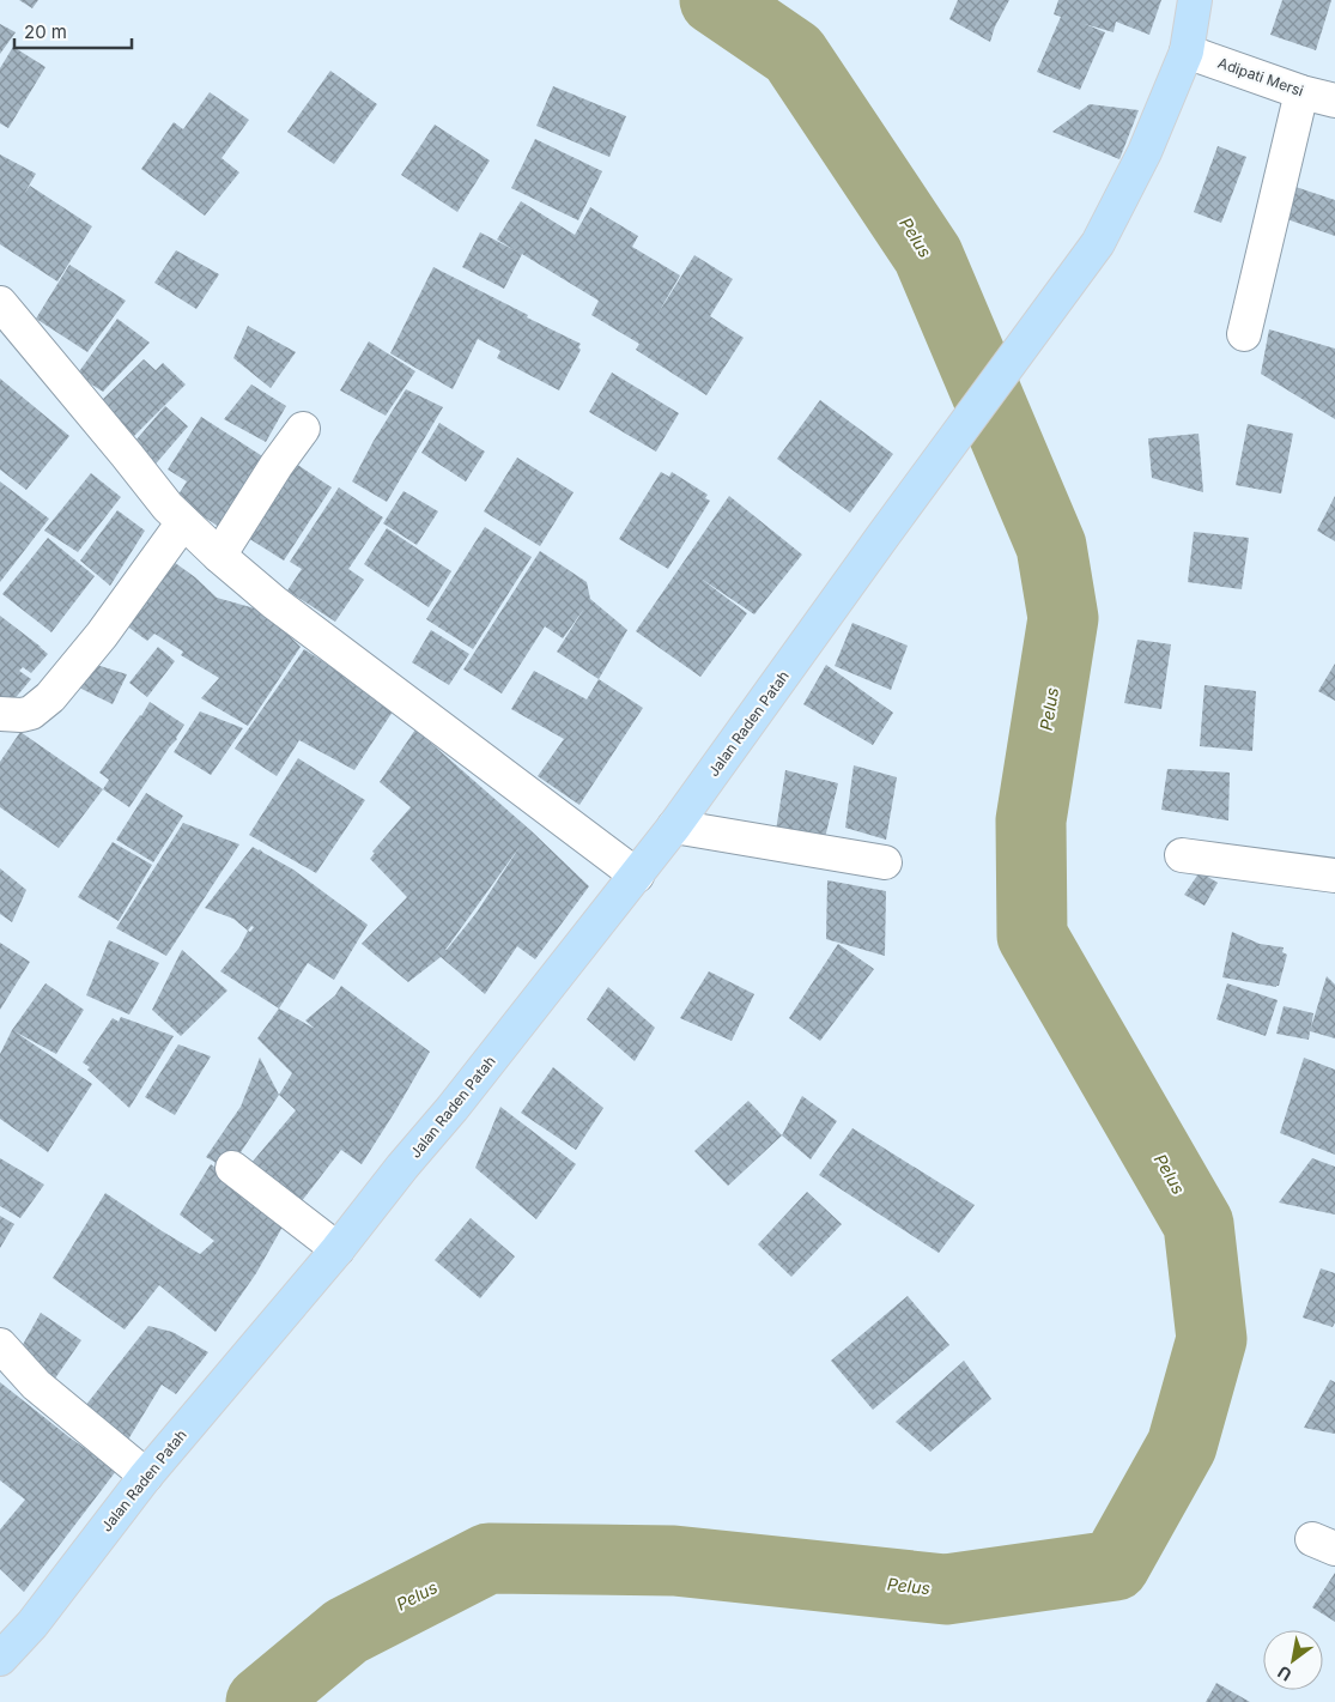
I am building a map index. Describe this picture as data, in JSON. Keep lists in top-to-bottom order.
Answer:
{
  "streets": {
    "main road": ["Jalan Raden Patah"],
    "street": ["Adipati Mersi"]
  },
  "crossings": [
    ["Adipati Mersi", "Jalan Raden Patah"]
  ],
  "water": ["Pelus"],
  "scale_bar": "20 m",
  "north": "bottom left"
}
